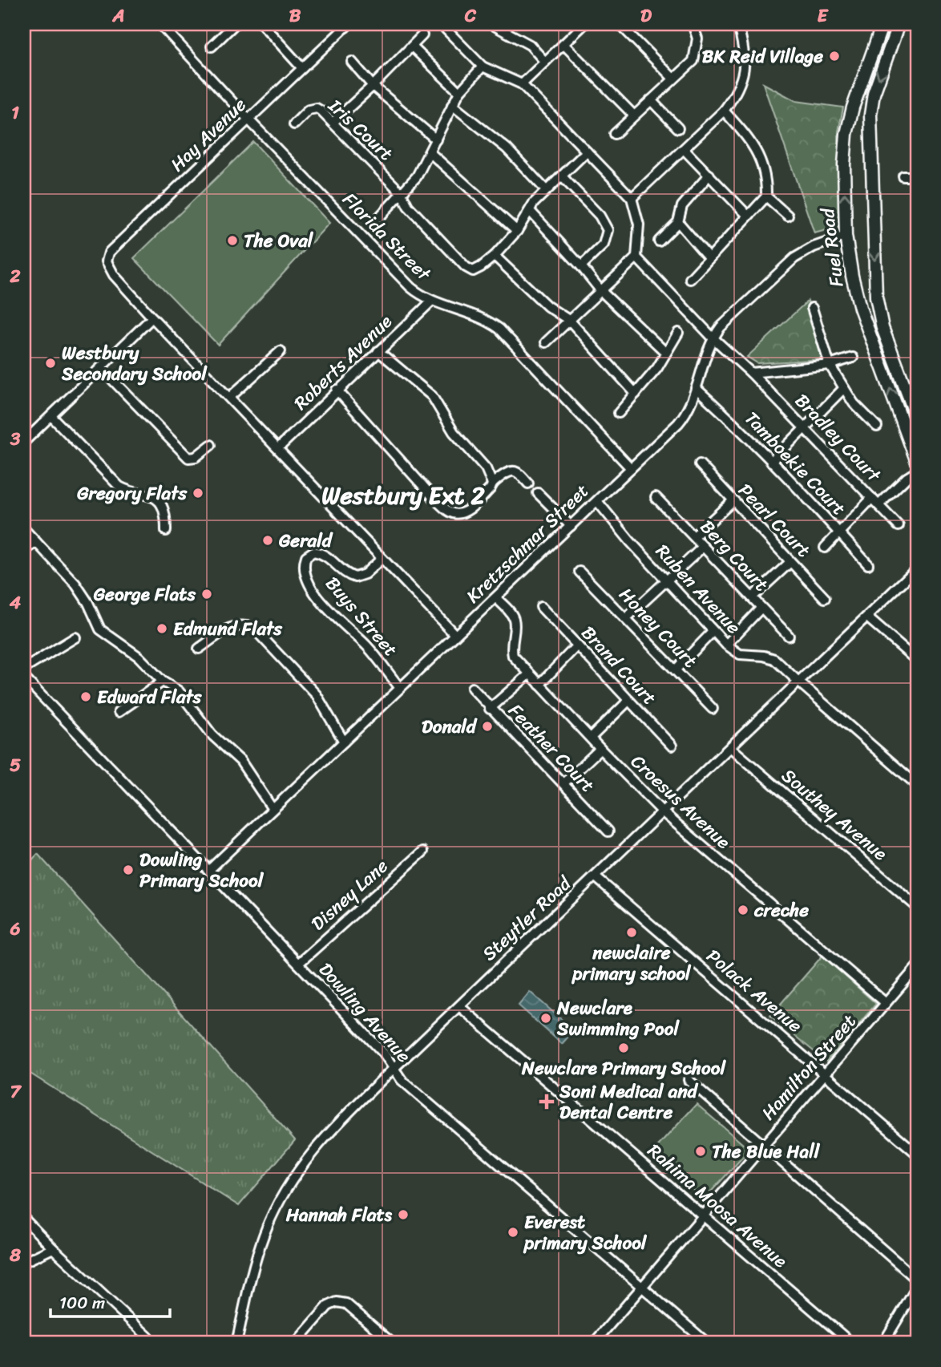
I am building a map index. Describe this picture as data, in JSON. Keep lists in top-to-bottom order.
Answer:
{
  "streets": {
    "main road": ["Fuel Road"],
    "street": [
      "Iris Court",
      "Hay Avenue",
      "Florida Street",
      "Roberts Avenue",
      "Bradley Court",
      "Tamboekie Court",
      "Pearl Court",
      "Kretzschmar Street",
      "Berg Court",
      "Ruben Avenue",
      "Buys Street",
      "Honey Court",
      "Brand Court",
      "Feather Court",
      "Croesus Avenue",
      "Southey Avenue",
      "Disney Lane",
      "Steytler Road",
      "Polack Avenue",
      "Dowling Avenue",
      "Hamilton Street",
      "Rahima Moosa Avenue"
    ]
  },
  "crossings": [
    ["Hay Avenue", "Florida Street"],
    ["Florida Street", "Roberts Avenue"],
    ["Florida Street", "Kretzschmar Street"],
    ["Fuel Road", "Kretzschmar Street"],
    ["Bradley Court", "Kretzschmar Street"],
    ["Tamboekie Court", "Kretzschmar Street"],
    ["Kretzschmar Street", "Ruben Avenue"],
    ["Kretzschmar Street", "Buys Street"],
    ["Kretzschmar Street", "Croesus Avenue"],
    ["Kretzschmar Street", "Dowling Avenue"],
    ["Ruben Avenue", "Steytler Road"],
    ["Croesus Avenue", "Steytler Road"],
    ["Croesus Avenue", "Hamilton Street"],
    ["Southey Avenue", "Steytler Road"],
    ["Disney Lane", "Dowling Avenue"],
    ["Steytler Road", "Polack Avenue"],
    ["Steytler Road", "Dowling Avenue"],
    ["Steytler Road", "Rahima Moosa Avenue"],
    ["Polack Avenue", "Hamilton Street"],
    ["Dowling Avenue", "Hamilton Street"],
    ["Hamilton Street", "Rahima Moosa Avenue"]
  ],
  "districts": ["Westbury Ext 2"],
  "places": {
    "other": [
      "BK Reid Village",
      "The Oval",
      "Westbury Secondary School",
      "Gregory Flats",
      "Gerald",
      "George Flats",
      "Edmund Flats",
      "Edward Flats",
      "Donald",
      "Dowling Primary School",
      "creche",
      "newclaire primary school",
      "Newclare Swimming Pool",
      "Newclare Primary School",
      "The Blue Hall",
      "Hannah Flats",
      "Everest primary School"
    ],
    "health": ["Soni Medical and Dental Centre"]
  },
  "scale_bar": "100 m",
  "grid": {
    "columns": [
      "A",
      "B",
      "C",
      "D",
      "E"
    ],
    "rows": [
      "1",
      "2",
      "3",
      "4",
      "5",
      "6",
      "7",
      "8"
    ]
  }
}
